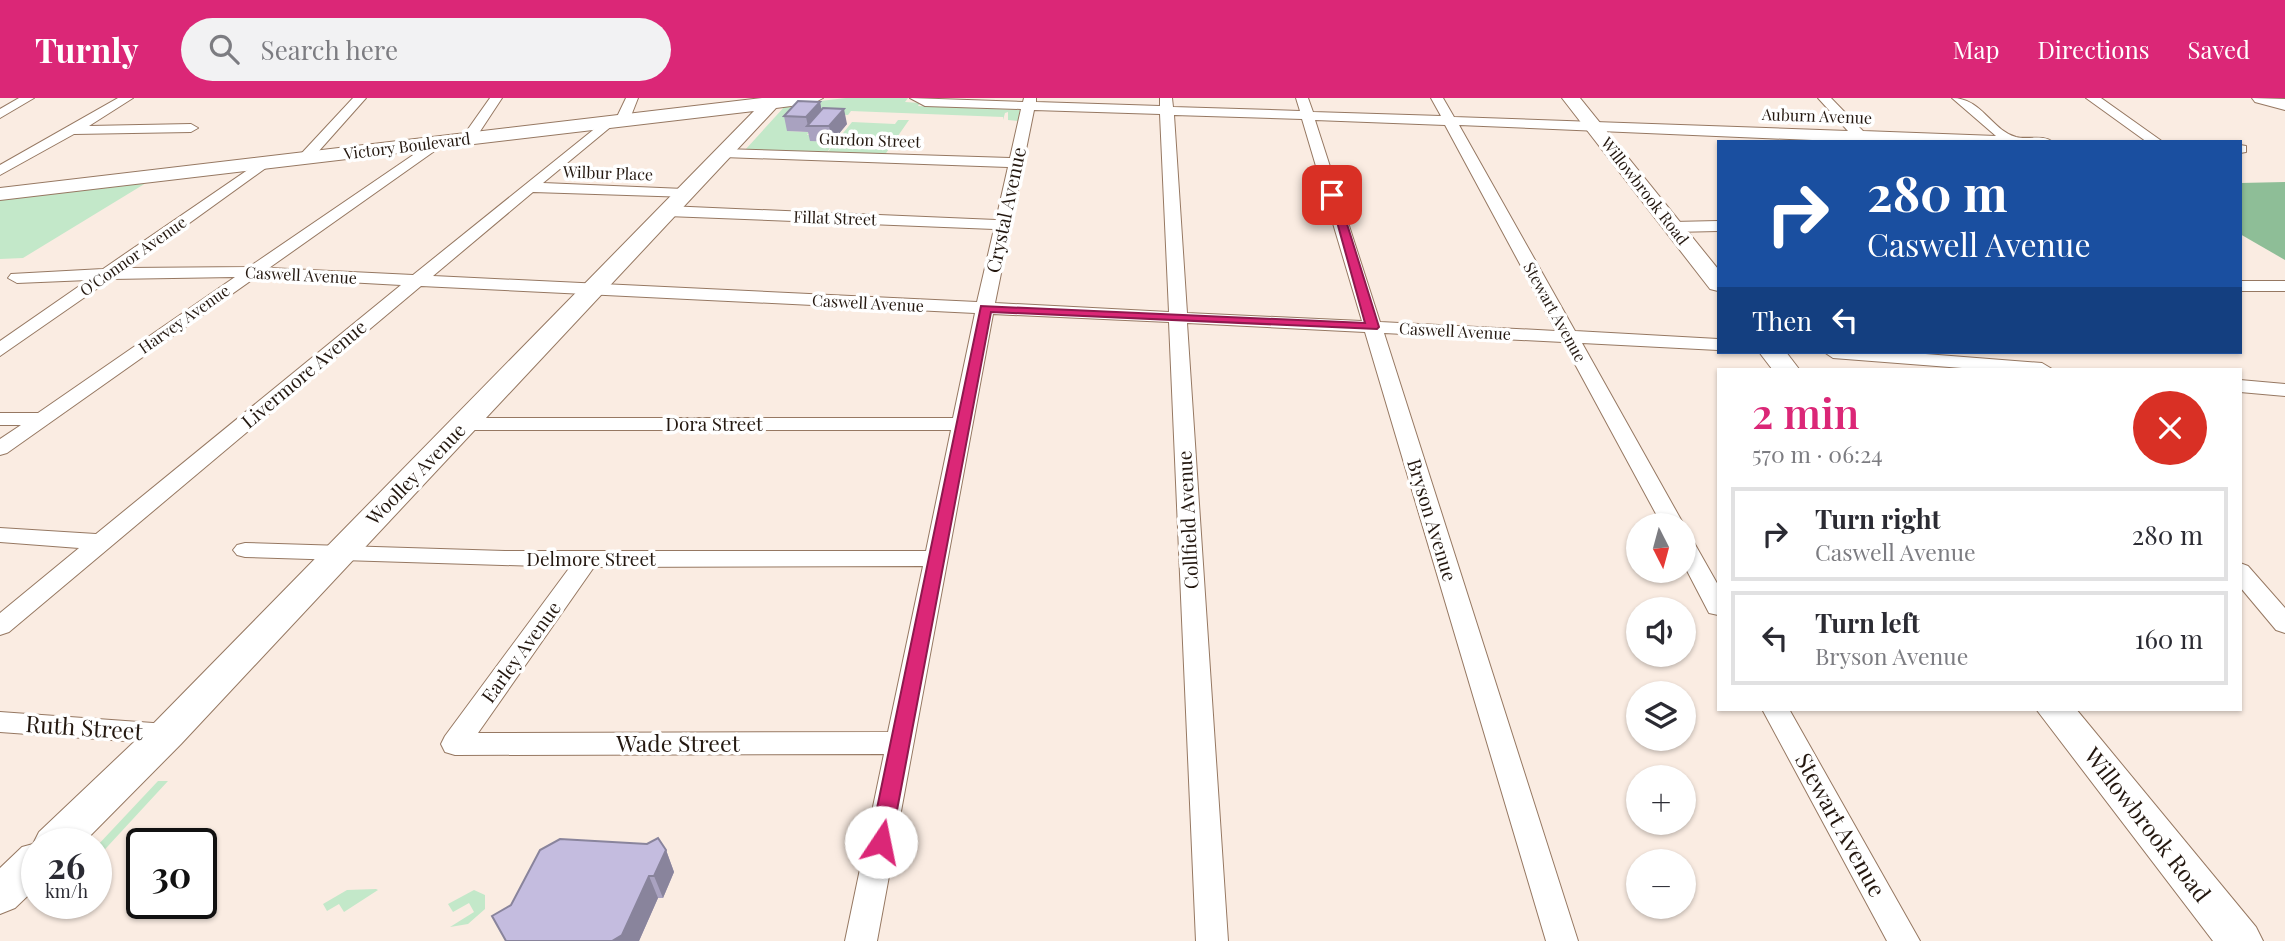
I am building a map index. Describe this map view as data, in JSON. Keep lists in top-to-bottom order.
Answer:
{
  "streets": {
    "street": [
      "Auburn Avenue",
      "Gurdon Street",
      "Victory Boulevard",
      "Wilbur Place",
      "Willowbrook Road",
      "Crystal Avenue",
      "Fillat Street",
      "O'Connor Avenue",
      "Caswell Avenue",
      "Stewart Avenue",
      "Harvey Avenue",
      "Livermore Avenue",
      "Dora Street",
      "Woolley Avenue",
      "Collfield Avenue",
      "Bryson Avenue",
      "Delmore Street",
      "Earley Avenue",
      "Ruth Street",
      "Wade Street"
    ]
  },
  "crossings": [
    ["Auburn Avenue", "Willowbrook Road"],
    ["Auburn Avenue", "Crystal Avenue"],
    ["Auburn Avenue", "Stewart Avenue"],
    ["Auburn Avenue", "Collfield Avenue"],
    ["Auburn Avenue", "Bryson Avenue"],
    ["Gurdon Street", "Crystal Avenue"],
    ["Gurdon Street", "Woolley Avenue"],
    ["Victory Boulevard", "O'Connor Avenue"],
    ["Victory Boulevard", "Harvey Avenue"],
    ["Victory Boulevard", "Livermore Avenue"],
    ["Victory Boulevard", "Woolley Avenue"],
    ["Wilbur Place", "Fillat Street"],
    ["Wilbur Place", "Livermore Avenue"],
    ["Wilbur Place", "Woolley Avenue"],
    ["Crystal Avenue", "Fillat Street"],
    ["Crystal Avenue", "Caswell Avenue"],
    ["Crystal Avenue", "Dora Street"],
    ["Crystal Avenue", "Delmore Street"],
    ["Crystal Avenue", "Wade Street"],
    ["Fillat Street", "Woolley Avenue"],
    ["O'Connor Avenue", "Caswell Avenue"],
    ["Caswell Avenue", "Stewart Avenue"],
    ["Caswell Avenue", "Harvey Avenue"],
    ["Caswell Avenue", "Livermore Avenue"],
    ["Caswell Avenue", "Woolley Avenue"],
    ["Caswell Avenue", "Collfield Avenue"],
    ["Caswell Avenue", "Bryson Avenue"],
    ["Dora Street", "Woolley Avenue"],
    ["Woolley Avenue", "Delmore Street"],
    ["Woolley Avenue", "Ruth Street"],
    ["Delmore Street", "Earley Avenue"],
    ["Earley Avenue", "Wade Street"]
  ],
  "north": "bottom",
  "page": {
    "header": "Turnly",
    "search": "Search here",
    "nav": ["Map", "Directions", "Saved"],
    "turn": ["280 m", "Caswell Avenue"],
    "then": "Then",
    "heading": ["2 min", "570 m · 06:24"],
    "list": [
      {
        "name": "Turn right",
        "note": "Caswell Avenue",
        "value": "280 m"
      },
      {
        "name": "Turn left",
        "note": "Bryson Avenue",
        "value": "160 m"
      }
    ],
    "map_buttons": ["+", "−"],
    "speed": "26 km/h",
    "limit": "30"
  }
}
